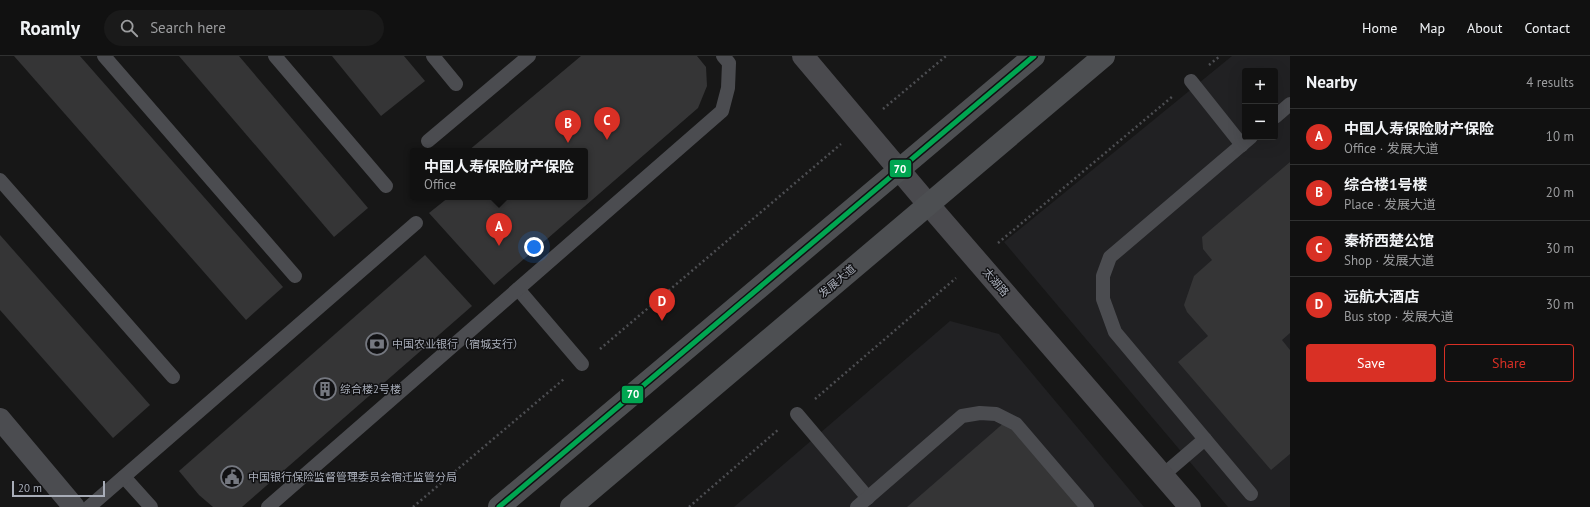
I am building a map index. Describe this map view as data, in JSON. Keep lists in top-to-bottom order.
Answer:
{
  "streets": {
    "main road": ["发展大道"],
    "street": ["太湖路"]
  },
  "crossings": [
    ["发展大道", "太湖路"]
  ],
  "places": {
    "bank": ["中国农业银行（宿城支行）"],
    "building": ["综合楼2号楼"],
    "public building": ["中国银行保险监督管理委员会宿迁监管分局"]
  },
  "lines": ["transit line 70"],
  "scale_bar": "20 m",
  "page": {
    "header": "Roamly",
    "search": "Search here",
    "nav": [
      "Home",
      "Map",
      "About",
      "Contact"
    ],
    "heading": ["Nearby", "4 results"],
    "map_buttons": ["+", "−"],
    "pins": [
      "C",
      "B",
      "A",
      "D"
    ],
    "list": [
      {
        "mark": "A",
        "name": "中国人寿保险财产保险",
        "note": "Office · 发展大道",
        "value": "10 m"
      },
      {
        "mark": "B",
        "name": "综合楼1号楼",
        "note": "Place · 发展大道",
        "value": "20 m"
      },
      {
        "mark": "C",
        "name": "秦桥西楚公馆",
        "note": "Shop · 发展大道",
        "value": "30 m"
      },
      {
        "mark": "D",
        "name": "远航大酒店",
        "note": "Bus stop · 发展大道",
        "value": "30 m"
      }
    ],
    "popup": ["中国人寿保险财产保险", "Office"],
    "buttons": ["Save", "Share"],
    "scale": "20 m"
  }
}
